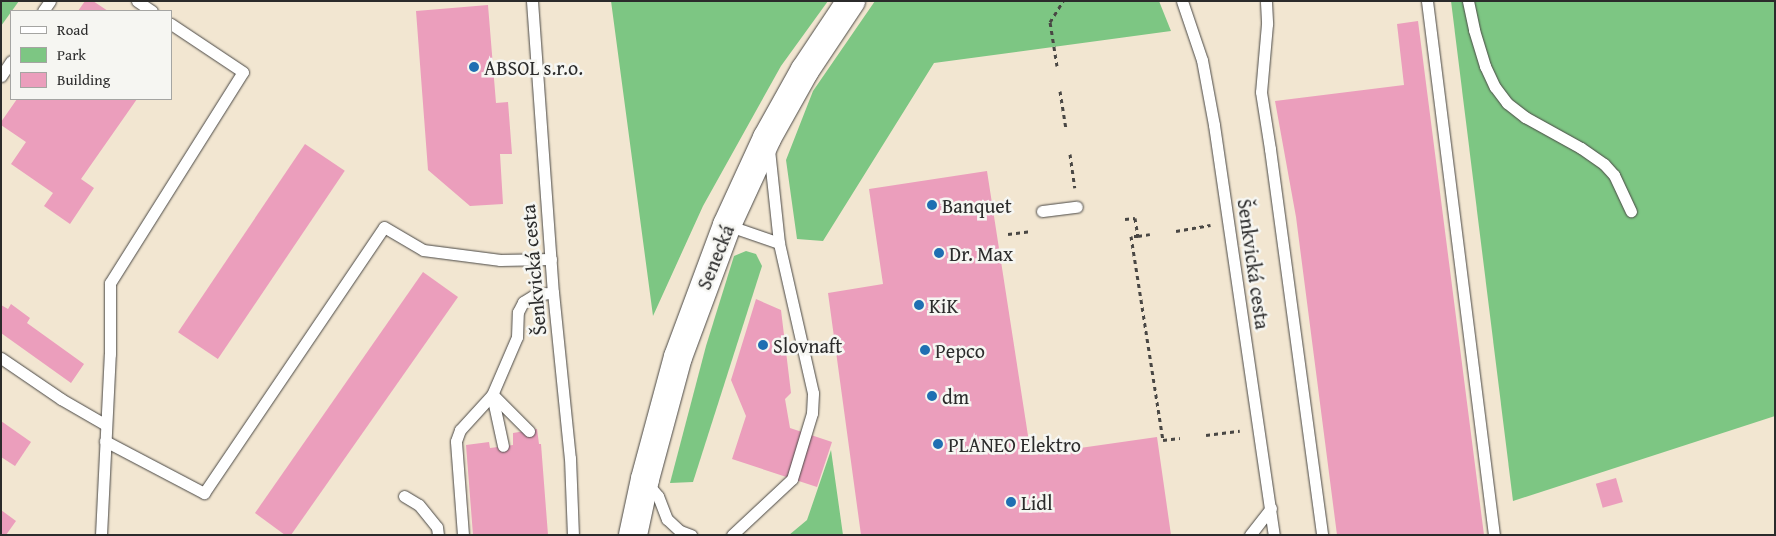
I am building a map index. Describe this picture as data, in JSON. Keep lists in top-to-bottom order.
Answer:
{
  "streets": {
    "main road": ["Senecká"],
    "lane": ["Šenkvická cesta"]
  },
  "places": [
    "ABSOL s.r.o.",
    "Banquet",
    "Dr. Max",
    "KiK",
    "Slovnaft",
    "Pepco",
    "dm",
    "PLANEO Elektro",
    "Lidl"
  ],
  "legend": ["Road", "Park", "Building"]
}
